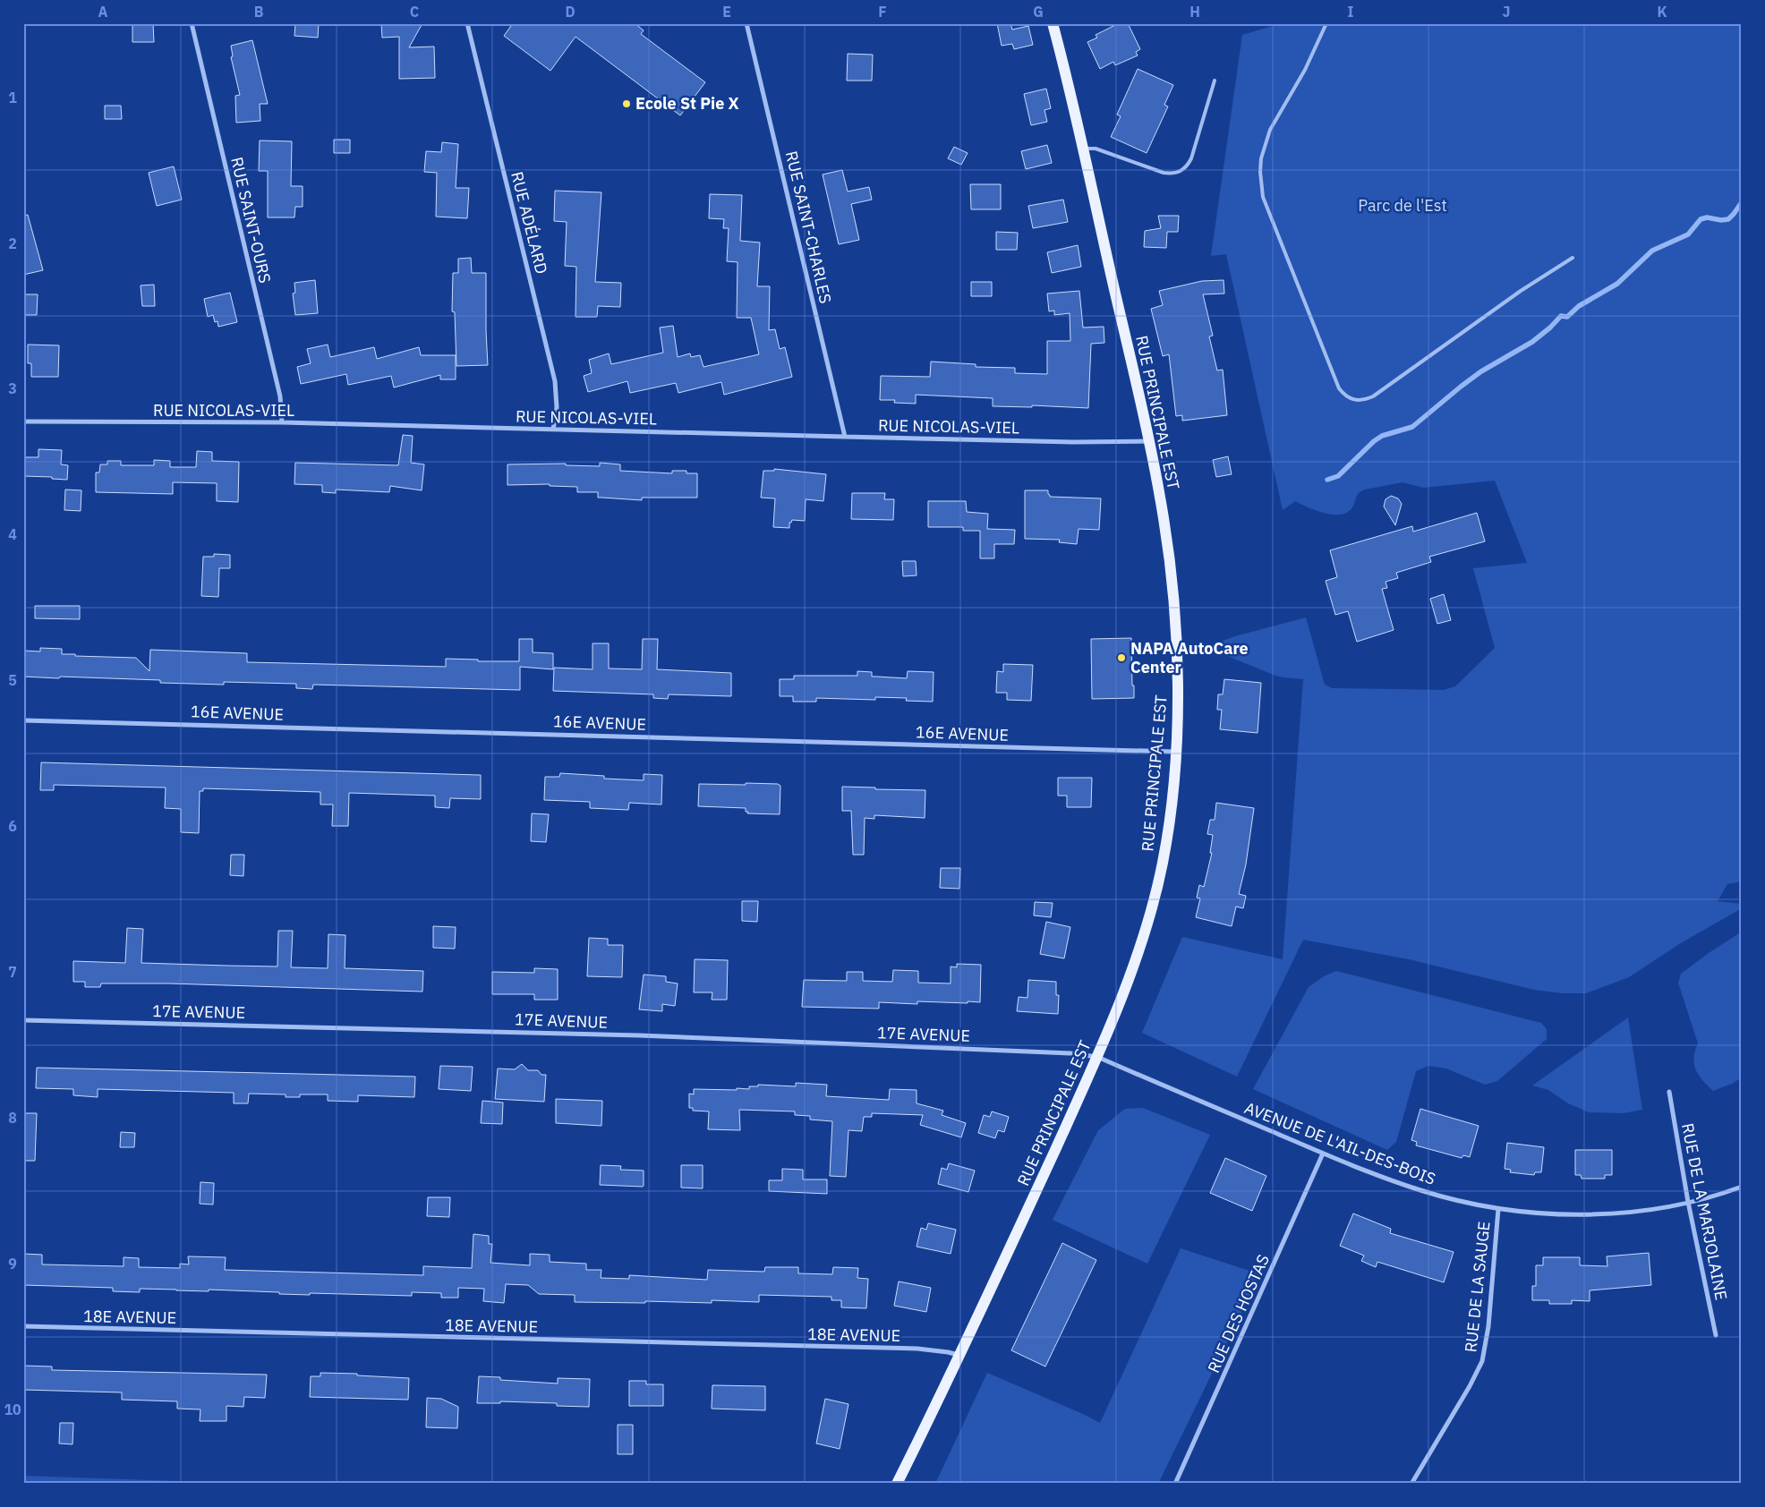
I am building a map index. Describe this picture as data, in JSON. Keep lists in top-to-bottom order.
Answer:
{
  "streets": {
    "main road": ["RUE PRINCIPALE EST"],
    "street": [
      "RUE SAINT-OURS",
      "RUE ADÉLARD",
      "RUE SAINT-CHARLES",
      "RUE NICOLAS-VIEL",
      "16E AVENUE",
      "17E AVENUE",
      "AVENUE DE L'AIL-DES-BOIS",
      "RUE DE LA MARJOLAINE",
      "RUE DE LA SAUGE",
      "RUE DES HOSTAS",
      "18E AVENUE"
    ]
  },
  "crossings": [
    ["RUE SAINT-OURS", "RUE NICOLAS-VIEL"],
    ["RUE ADÉLARD", "RUE NICOLAS-VIEL"],
    ["RUE SAINT-CHARLES", "RUE NICOLAS-VIEL"],
    ["RUE NICOLAS-VIEL", "RUE PRINCIPALE EST"],
    ["RUE PRINCIPALE EST", "16E AVENUE"],
    ["RUE PRINCIPALE EST", "17E AVENUE"],
    ["RUE PRINCIPALE EST", "AVENUE DE L'AIL-DES-BOIS"],
    ["RUE PRINCIPALE EST", "18E AVENUE"],
    ["17E AVENUE", "AVENUE DE L'AIL-DES-BOIS"],
    ["AVENUE DE L'AIL-DES-BOIS", "RUE DE LA MARJOLAINE"],
    ["AVENUE DE L'AIL-DES-BOIS", "RUE DE LA SAUGE"],
    ["AVENUE DE L'AIL-DES-BOIS", "RUE DES HOSTAS"]
  ],
  "parks": ["Parc de l'Est"],
  "places": ["Ecole St Pie X", "NAPA AutoCare Center"],
  "grid": {
    "columns": [
      "A",
      "B",
      "C",
      "D",
      "E",
      "F",
      "G",
      "H",
      "I",
      "J",
      "K"
    ],
    "rows": [
      "1",
      "2",
      "3",
      "4",
      "5",
      "6",
      "7",
      "8",
      "9",
      "10"
    ]
  }
}
